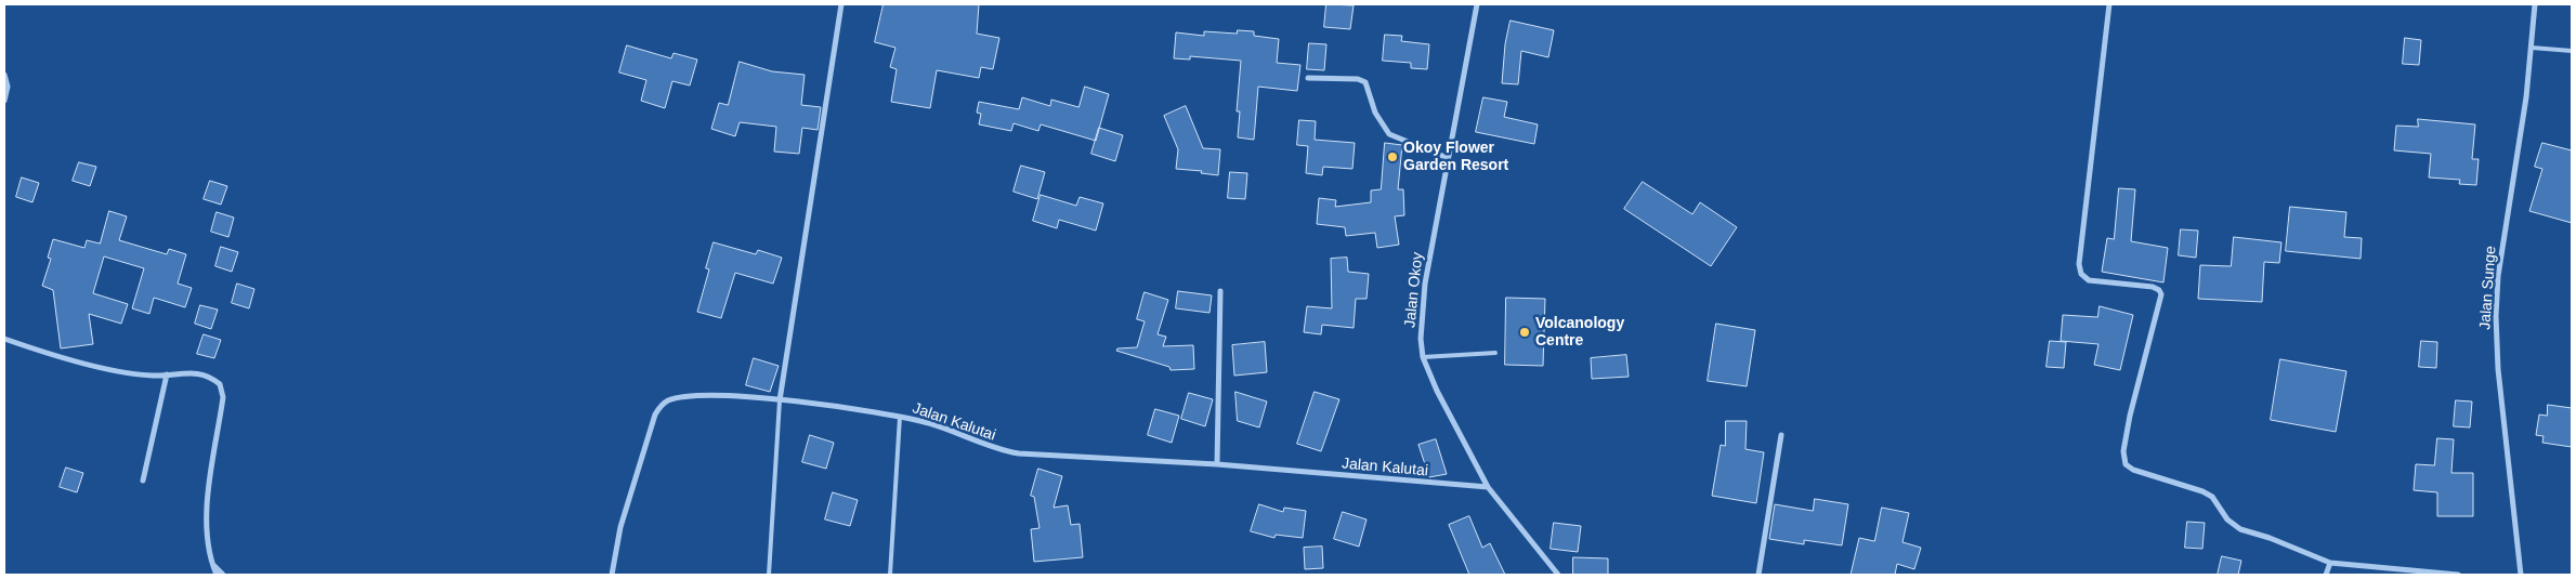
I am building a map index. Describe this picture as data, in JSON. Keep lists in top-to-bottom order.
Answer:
{
  "streets": {
    "street": ["Jalan Sunge", "Jalan Okoy", "Jalan Kalutai"]
  },
  "crossings": [
    ["Jalan Okoy", "Jalan Kalutai"]
  ],
  "places": ["Okoy Flower Garden Resort", "Volcanology Centre"]
}
